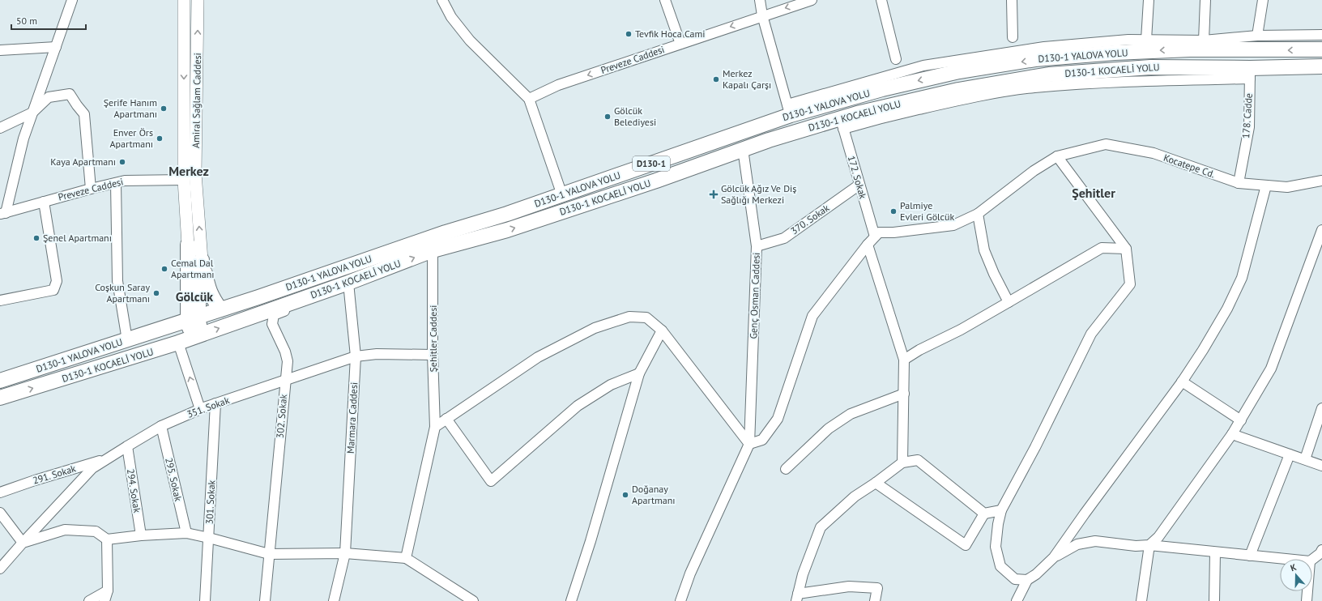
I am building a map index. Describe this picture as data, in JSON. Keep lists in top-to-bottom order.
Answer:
{
  "streets": {
    "highway": ["D130-1 YALOVA YOLU", "D130-1 KOCAELİ YOLU", "D130-1"],
    "main road": ["Amiral Sağlam Caddesi"],
    "street": [
      "Preveze Caddesi",
      "178. Cadde",
      "Kocatepe Cd.",
      "172. Sokak",
      "370. Sokak",
      "Genç Osman Caddesi",
      "Şehitler Caddesi",
      "351. Sokak",
      "302. Sokak",
      "Marmara Caddesi",
      "291. Sokak",
      "295. Sokak",
      "294. Sokak",
      "301. Sokak"
    ]
  },
  "crossings": [
    ["Preveze Caddesi", "Amiral Sağlam Caddesi"],
    ["D130-1 KOCAELİ YOLU", "178. Cadde"],
    ["D130-1 KOCAELİ YOLU", "172. Sokak"],
    ["D130-1 KOCAELİ YOLU", "Genç Osman Caddesi"],
    ["D130-1 KOCAELİ YOLU", "Şehitler Caddesi"],
    ["D130-1 KOCAELİ YOLU", "302. Sokak"],
    ["D130-1 KOCAELİ YOLU", "Marmara Caddesi"],
    ["178. Cadde", "Kocatepe Cd."],
    ["Kocatepe Cd.", "172. Sokak"],
    ["172. Sokak", "370. Sokak"],
    ["370. Sokak", "Genç Osman Caddesi"],
    ["Şehitler Caddesi", "351. Sokak"],
    ["351. Sokak", "302. Sokak"],
    ["351. Sokak", "Marmara Caddesi"],
    ["351. Sokak", "291. Sokak"],
    ["351. Sokak", "295. Sokak"],
    ["351. Sokak", "294. Sokak"],
    ["351. Sokak", "301. Sokak"],
    ["302. Sokak", "Marmara Caddesi"]
  ],
  "one_way": ["D130-1 YALOVA YOLU", "Preveze Caddesi", "D130-1 KOCAELİ YOLU"],
  "districts": ["Merkez", "Şehitler", "Gölcük"],
  "places": {
    "other": [
      "Tevfik Hoca Cami",
      "Merkez Kapalı Çarşı",
      "Şerife Hanım Apartmanı",
      "Gölcük Belediyesi",
      "Enver Örs Apartmanı",
      "Kaya Apartmanı",
      "Palmiye Evleri Gölcük",
      "Şenel Apartmanı",
      "Cemal Dal Apartmanı",
      "Coşkun Saray Apartmanı",
      "Doğanay Apartmanı"
    ],
    "health": ["Gölcük Ağız Ve Diş Sağlığı Merkezi"]
  },
  "scale_bar": "50 m",
  "north": "top"
}
